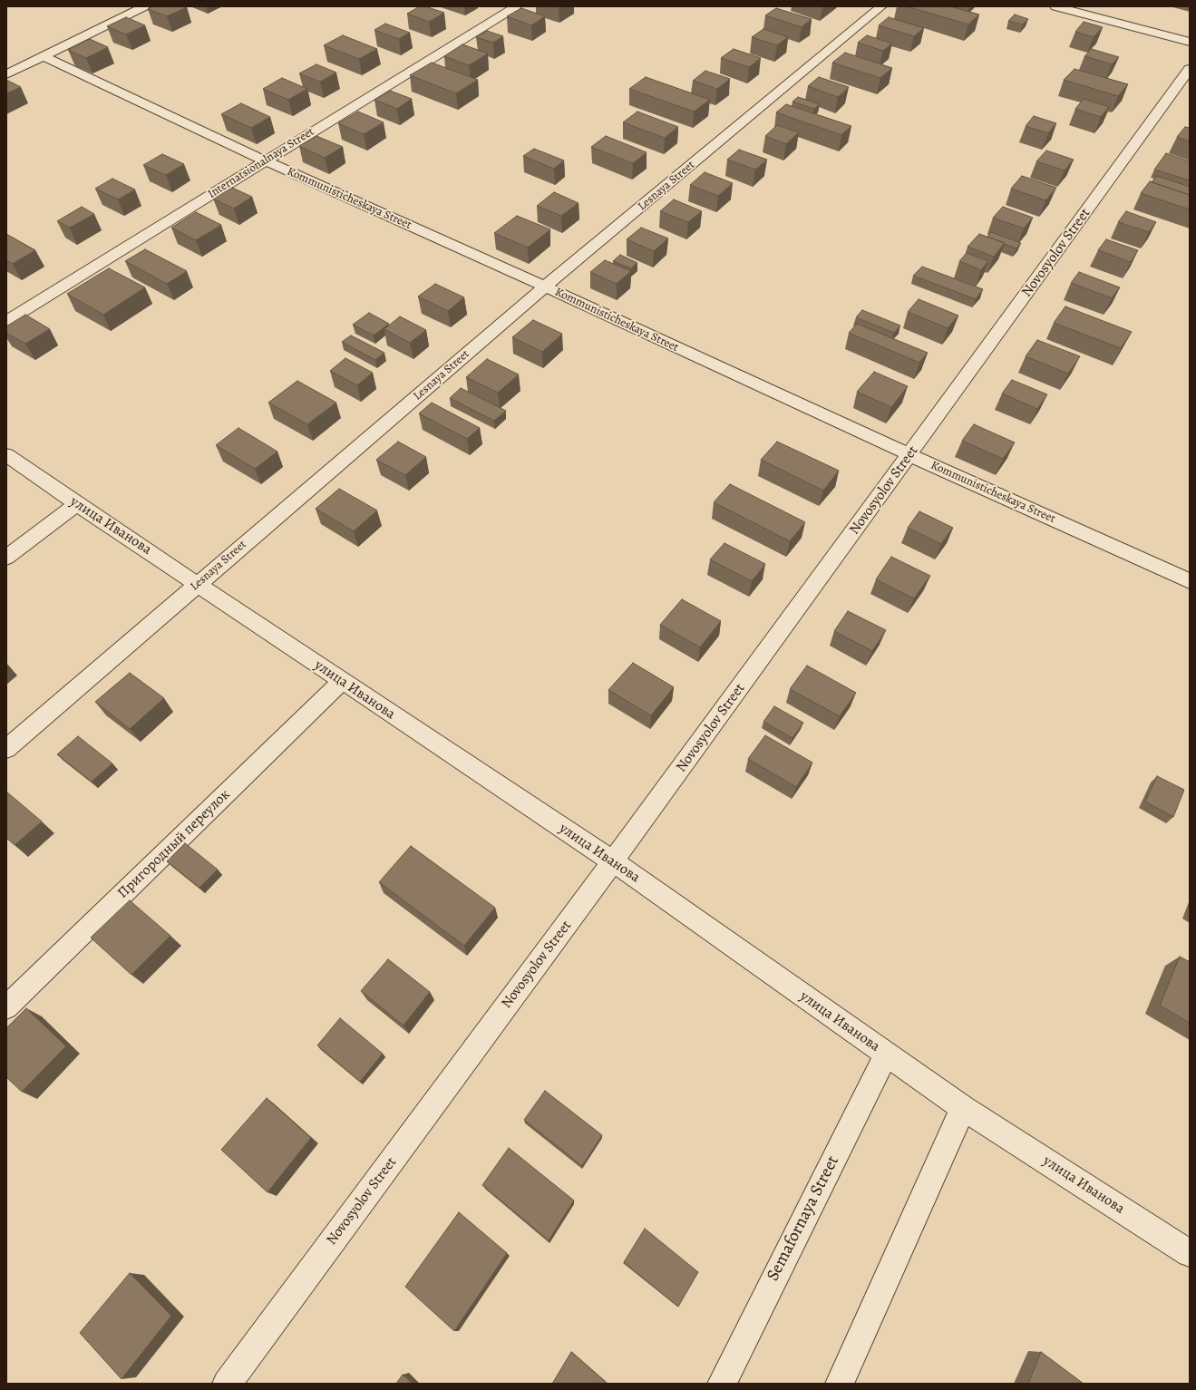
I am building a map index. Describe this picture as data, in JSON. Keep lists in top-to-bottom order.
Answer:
{
  "streets": {
    "street": [
      "Internatsionalnaya Street",
      "Lesnaya Street",
      "Kommunisticheskaya Street",
      "Novosyolov Street",
      "улица Иванова",
      "Пригородный переулок",
      "Semafornaya Street"
    ]
  },
  "crossings": [
    ["Internatsionalnaya Street", "Kommunisticheskaya Street"],
    ["Lesnaya Street", "Kommunisticheskaya Street"],
    ["Lesnaya Street", "улица Иванова"],
    ["Kommunisticheskaya Street", "Novosyolov Street"],
    ["Novosyolov Street", "улица Иванова"],
    ["улица Иванова", "Пригородный переулок"],
    ["улица Иванова", "Semafornaya Street"]
  ]
}
